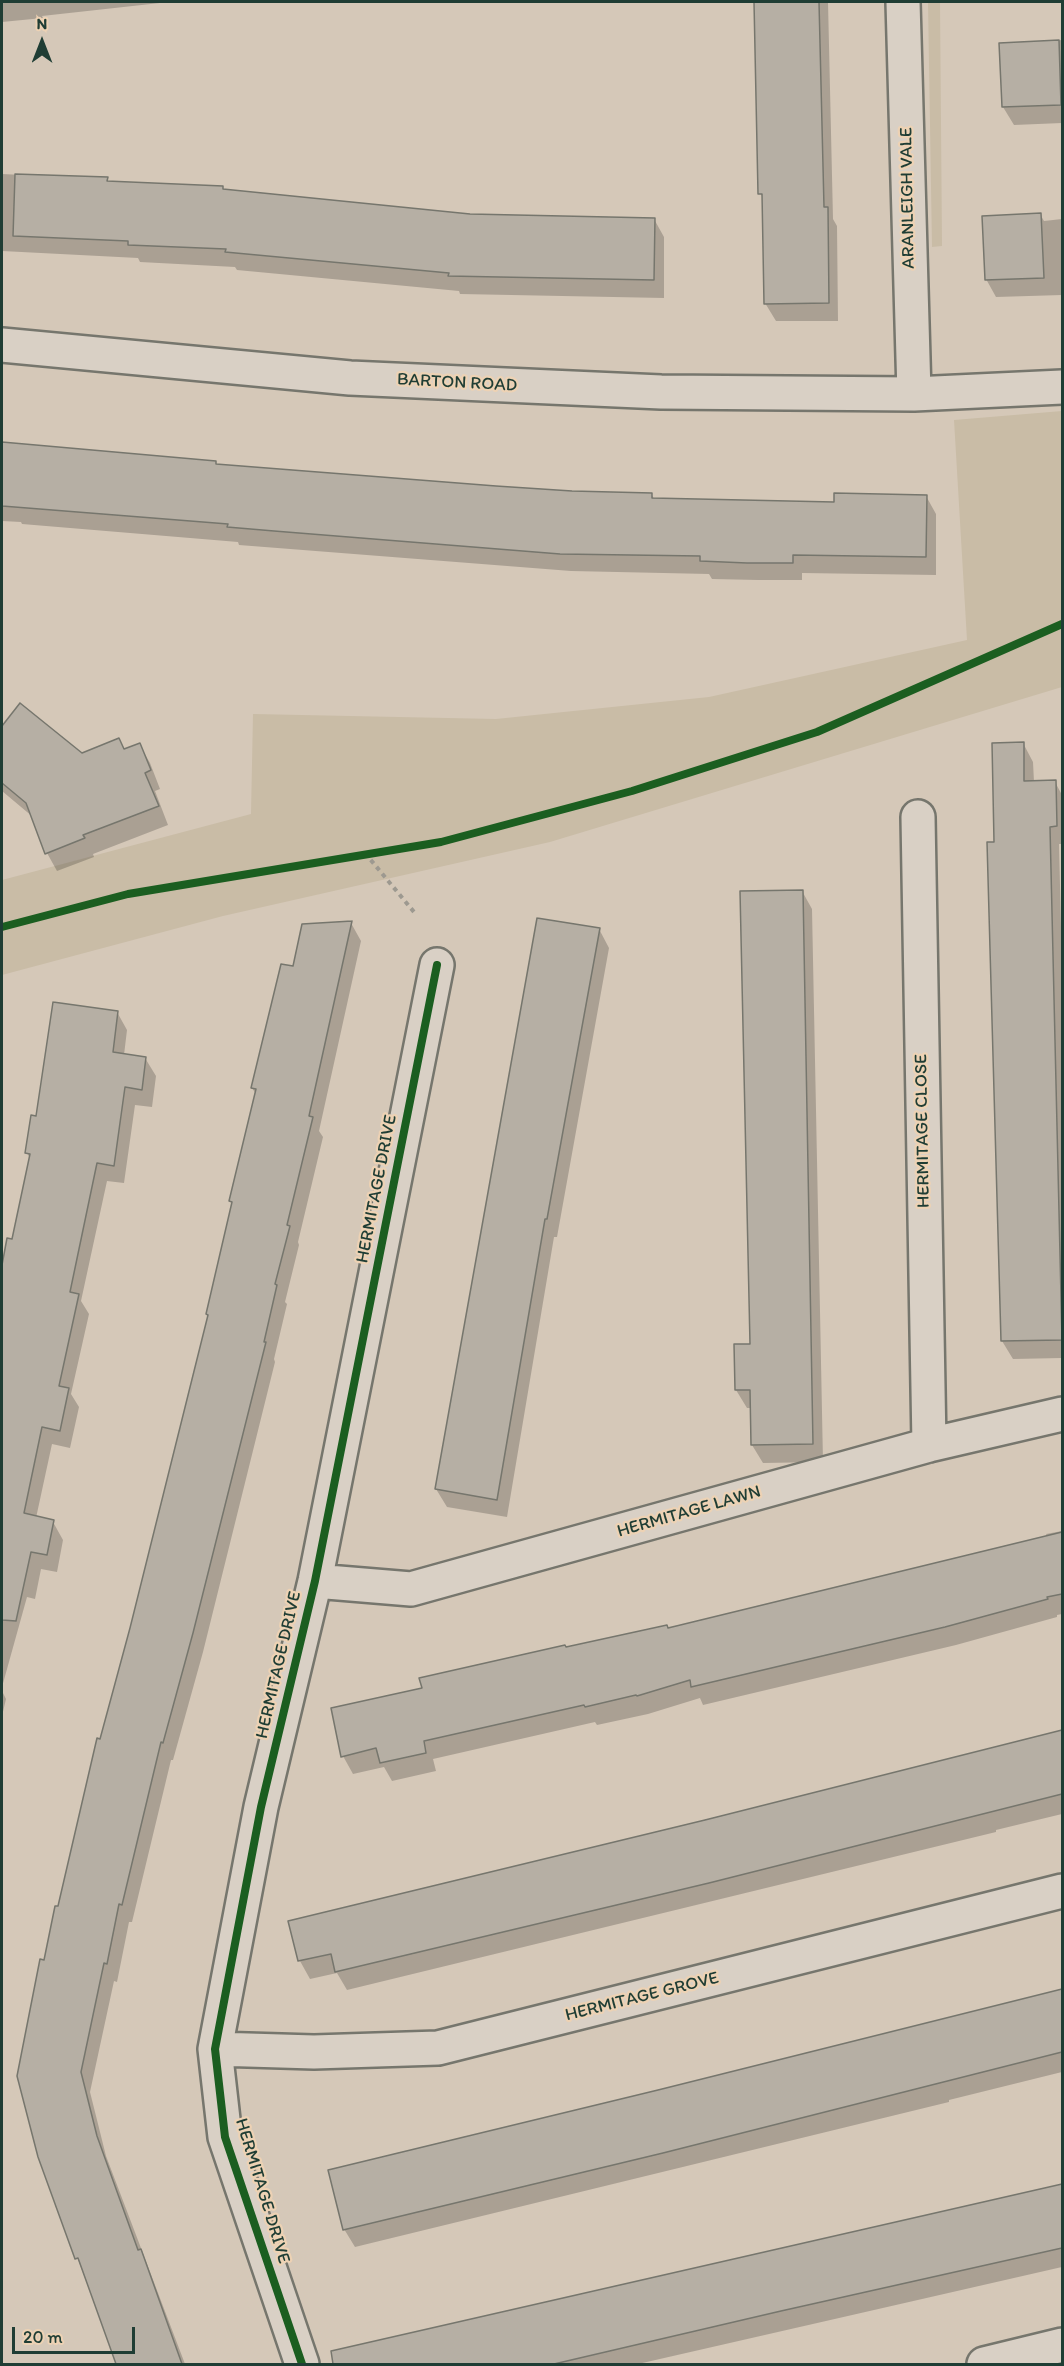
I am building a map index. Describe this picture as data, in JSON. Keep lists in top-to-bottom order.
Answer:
{
  "streets": {
    "street": [
      "ARANLEIGH VALE",
      "BARTON ROAD",
      "HERMITAGE CLOSE",
      "HERMITAGE DRIVE",
      "HERMITAGE LAWN",
      "HERMITAGE GROVE"
    ]
  },
  "crossings": [
    ["ARANLEIGH VALE", "BARTON ROAD"],
    ["HERMITAGE CLOSE", "HERMITAGE LAWN"],
    ["HERMITAGE DRIVE", "HERMITAGE LAWN"],
    ["HERMITAGE DRIVE", "HERMITAGE GROVE"]
  ],
  "scale_bar": "20 m",
  "north": "top"
}
